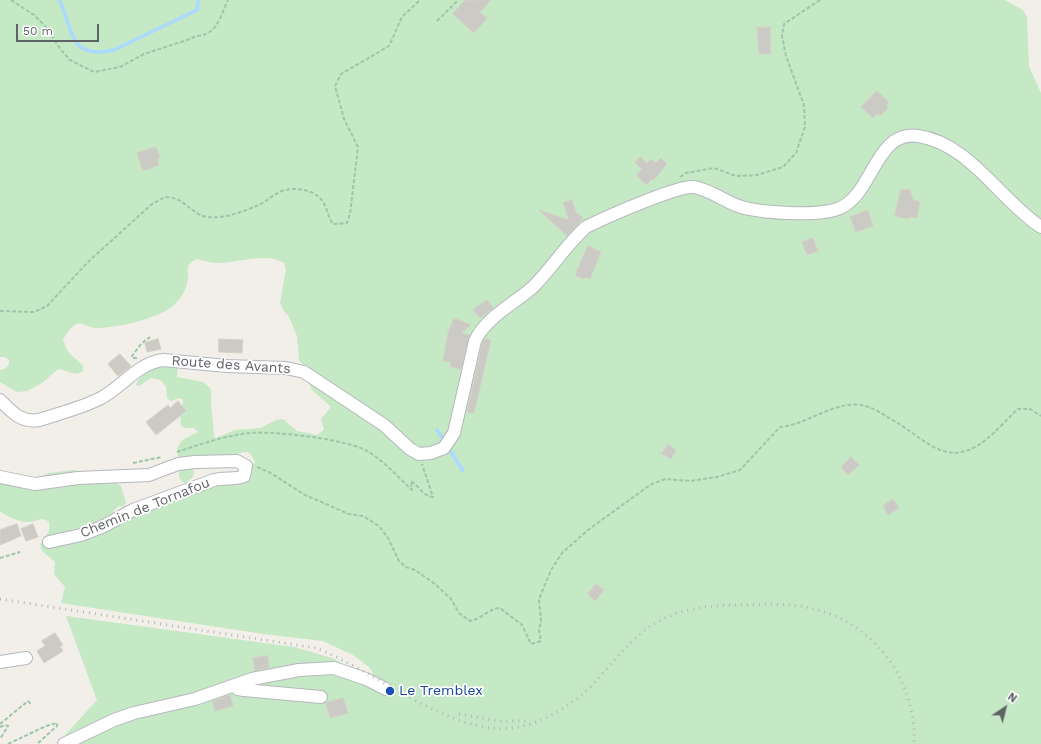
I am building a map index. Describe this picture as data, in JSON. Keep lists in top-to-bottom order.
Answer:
{
  "streets": {
    "street": ["Route des Avants", "Chemin de Tornafou"]
  },
  "places": ["Le Tremblex"],
  "scale_bar": "50 m",
  "north": "top right"
}
